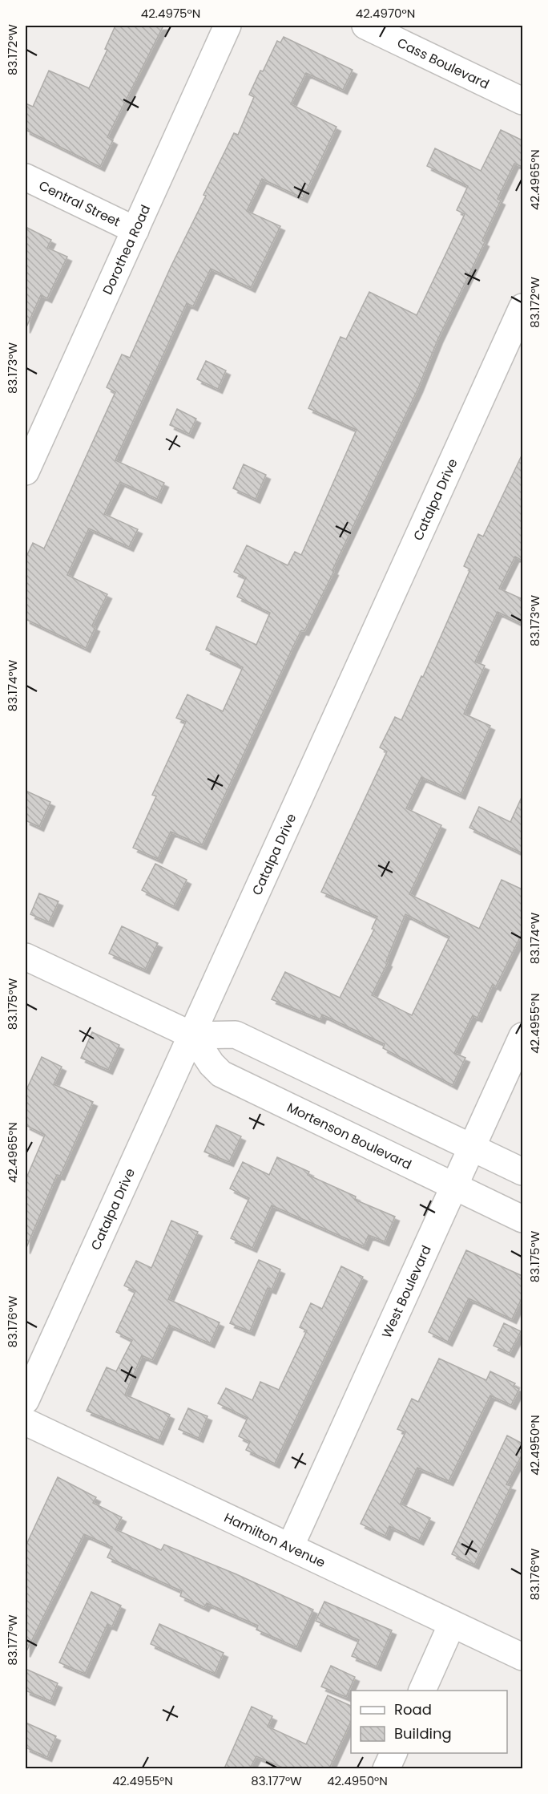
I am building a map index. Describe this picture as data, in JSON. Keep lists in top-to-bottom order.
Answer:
{
  "streets": {
    "street": [
      "Cass Boulevard",
      "Central Street",
      "Dorothea Road",
      "Catalpa Drive",
      "Mortenson Boulevard",
      "West Boulevard",
      "Hamilton Avenue"
    ]
  },
  "crossings": [
    ["Central Street", "Dorothea Road"],
    ["Catalpa Drive", "Mortenson Boulevard"],
    ["Mortenson Boulevard", "West Boulevard"],
    ["West Boulevard", "Hamilton Avenue"]
  ],
  "legend": ["Road", "Building"],
  "coordinates": [
    "42.4975°N",
    "42.4970°N",
    "83.172°W",
    "42.4965°N",
    "83.173°W",
    "83.174°W",
    "83.175°W",
    "42.4955°N",
    "83.176°W",
    "42.4950°N",
    "83.177°W"
  ]
}
